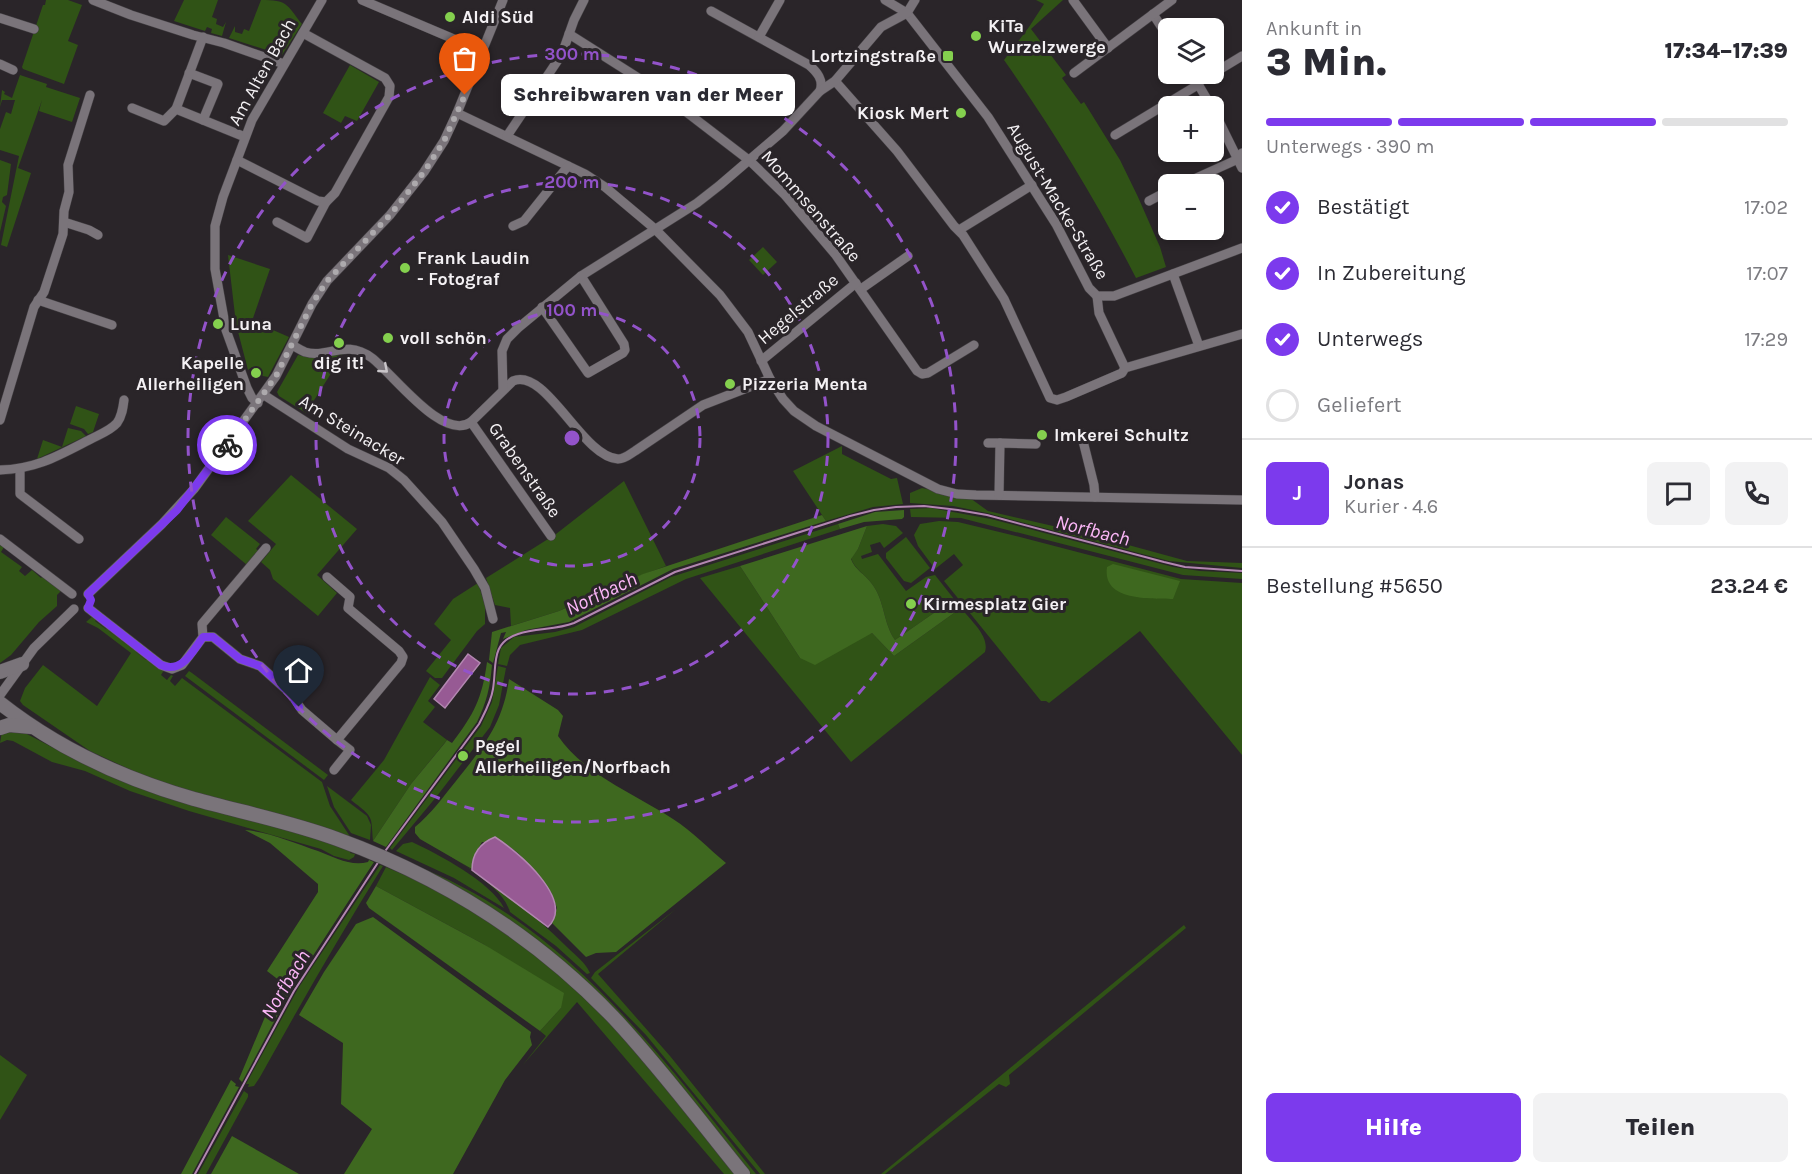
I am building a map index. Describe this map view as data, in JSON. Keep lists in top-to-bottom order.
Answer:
{
  "streets": {
    "street": [
      "Am Alten Bach",
      "August-Macke-Straße",
      "Mommsenstraße",
      "Hegelstraße",
      "Am Steinacker",
      "Grabenstraße"
    ]
  },
  "crossings": [
    ["Am Alten Bach", "Am Steinacker"],
    ["Mommsenstraße", "Hegelstraße"]
  ],
  "water": ["Norfbach"],
  "places": {
    "other": [
      "Aldi Süd",
      "KiTa Wurzelzwerge",
      "Schreibwaren van der Meer",
      "Kiosk Mert",
      "Frank Laudin - Fotograf",
      "Luna",
      "voll schön",
      "dig it!",
      "Kapelle Allerheiligen",
      "Pizzeria Menta",
      "Imkerei Schultz",
      "Kirmesplatz Gier",
      "Pegel Allerheiligen/Norfbach"
    ],
    "transit": ["Lortzingstraße"]
  },
  "page": {
    "heading": ["3 Min.", "Ankunft in", "17:34–17:39"],
    "panel": [
      "Jonas",
      "Kurier · 4.6",
      "Bestellung #5650",
      "23.24 €"
    ],
    "map_buttons": ["+", "−"],
    "bubble": "Schreibwaren van der Meer",
    "bar": "Unterwegs · 390 m",
    "list": [
      ["Bestätigt", "17:02"],
      ["In Zubereitung", "17:07"],
      ["Unterwegs", "17:29"],
      "Geliefert"
    ],
    "round": "J",
    "buttons": ["Hilfe", "Teilen"]
  },
  "rings": ["300 m", "200 m", "100 m"]
}
